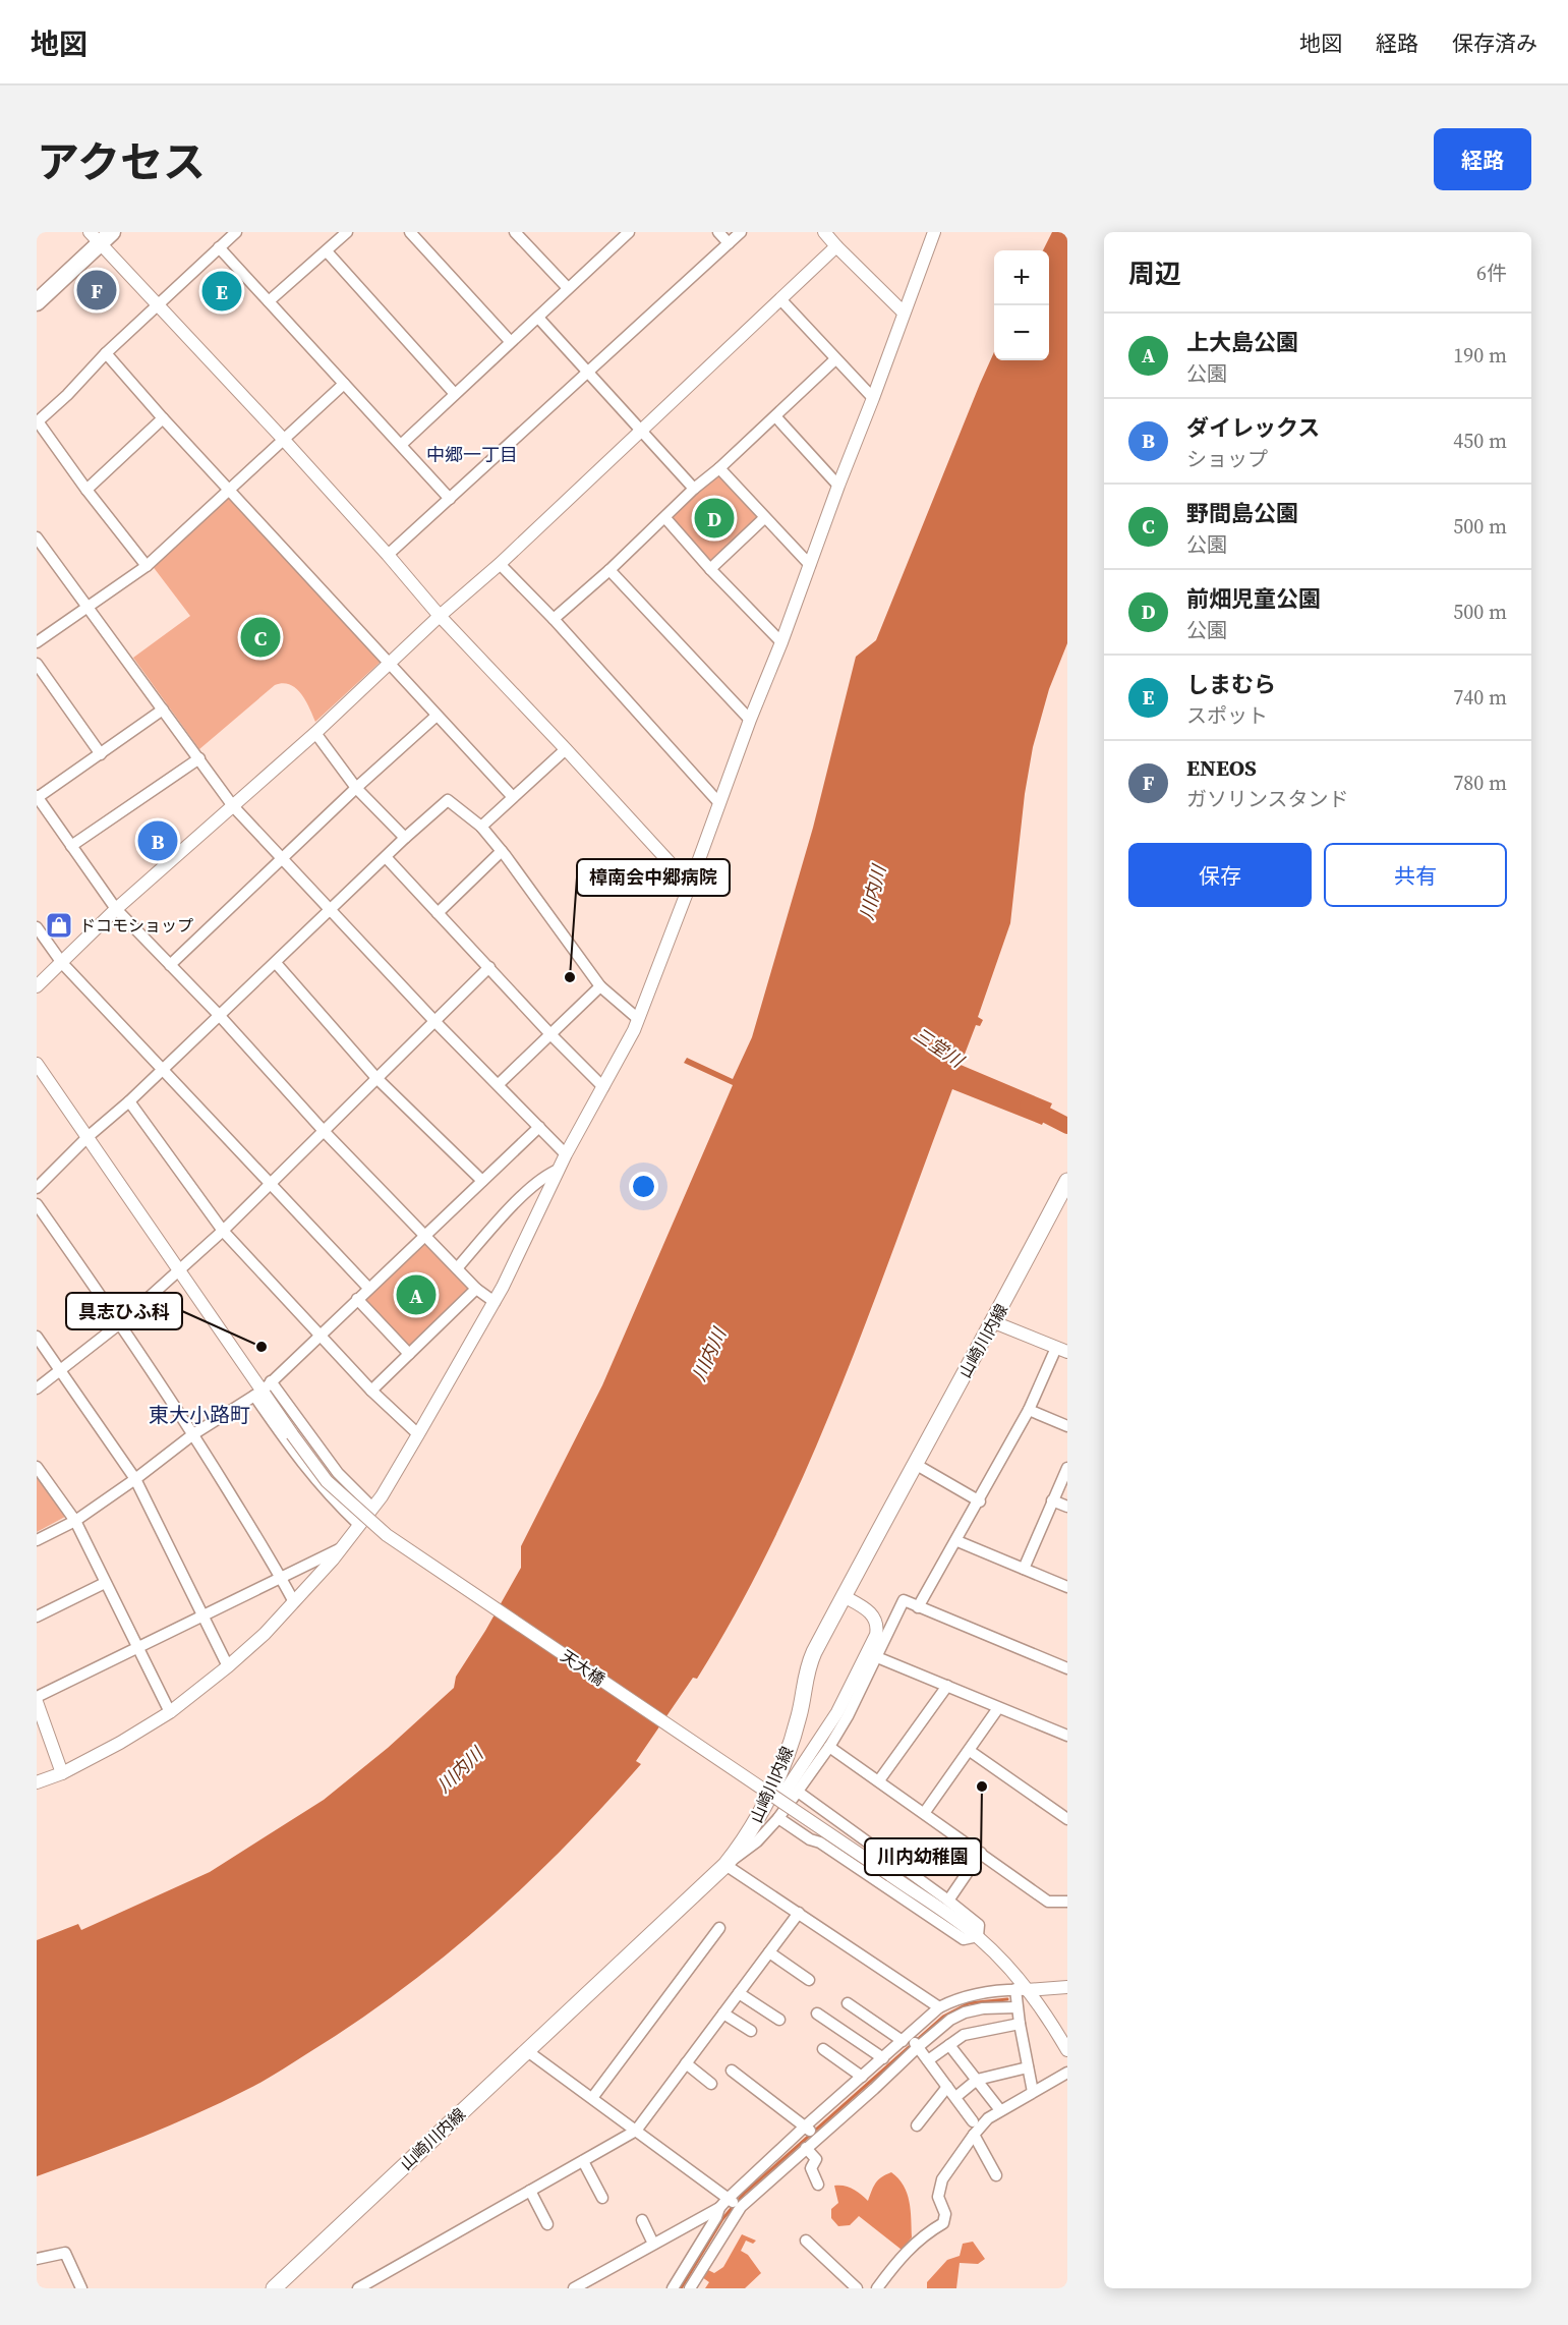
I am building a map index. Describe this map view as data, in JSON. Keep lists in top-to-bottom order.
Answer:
{
  "streets": {
    "main road": ["山崎川内線"],
    "street": ["天大橋"]
  },
  "districts": ["中郷一丁目", "東大小路町"],
  "water": ["川内川", "三堂川"],
  "places": {
    "shop": ["ドコモショップ"],
    "other": ["樟南会中郷病院", "具志ひふ科", "川内幼稚園"]
  },
  "page": {
    "header": "地図",
    "nav": ["地図", "経路", "保存済み"],
    "title": "アクセス",
    "buttons": [
      "経路",
      ["保存", "共有"]
    ],
    "heading": ["周辺", "6件"],
    "map_buttons": ["+", "−"],
    "pins": [
      "F",
      "E",
      "D",
      "C",
      "B",
      "A"
    ],
    "list": [
      {
        "mark": "A",
        "name": "上大島公園",
        "note": "公園",
        "value": "190 m"
      },
      {
        "mark": "B",
        "name": "ダイレックス",
        "note": "ショップ",
        "value": "450 m"
      },
      {
        "mark": "C",
        "name": "野間島公園",
        "note": "公園",
        "value": "500 m"
      },
      {
        "mark": "D",
        "name": "前畑児童公園",
        "note": "公園",
        "value": "500 m"
      },
      {
        "mark": "E",
        "name": "しまむら",
        "note": "スポット",
        "value": "740 m"
      },
      {
        "mark": "F",
        "name": "ENEOS",
        "note": "ガソリンスタンド",
        "value": "780 m"
      }
    ]
  }
}
